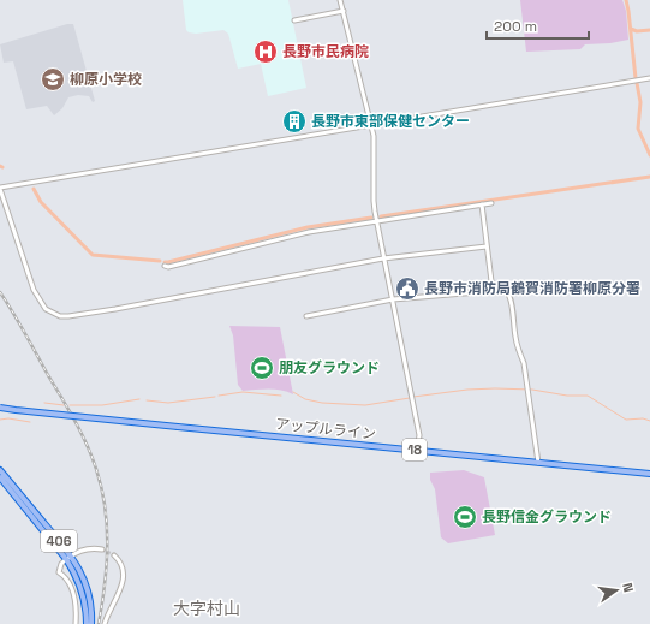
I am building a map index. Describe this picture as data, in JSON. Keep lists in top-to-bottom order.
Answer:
{
  "streets": {
    "highway": ["アップルライン", "18", "406"]
  },
  "districts": ["大字村山"],
  "places": {
    "hospital": ["長野市民病院"],
    "school or university": ["柳原小学校"],
    "building": ["長野市東部保健センター"],
    "public building": ["長野市消防局鶴賀消防署柳原分署"],
    "sports": ["朋友グラウンド", "長野信金グラウンド"]
  },
  "scale_bar": "200 m",
  "north": "right"
}
